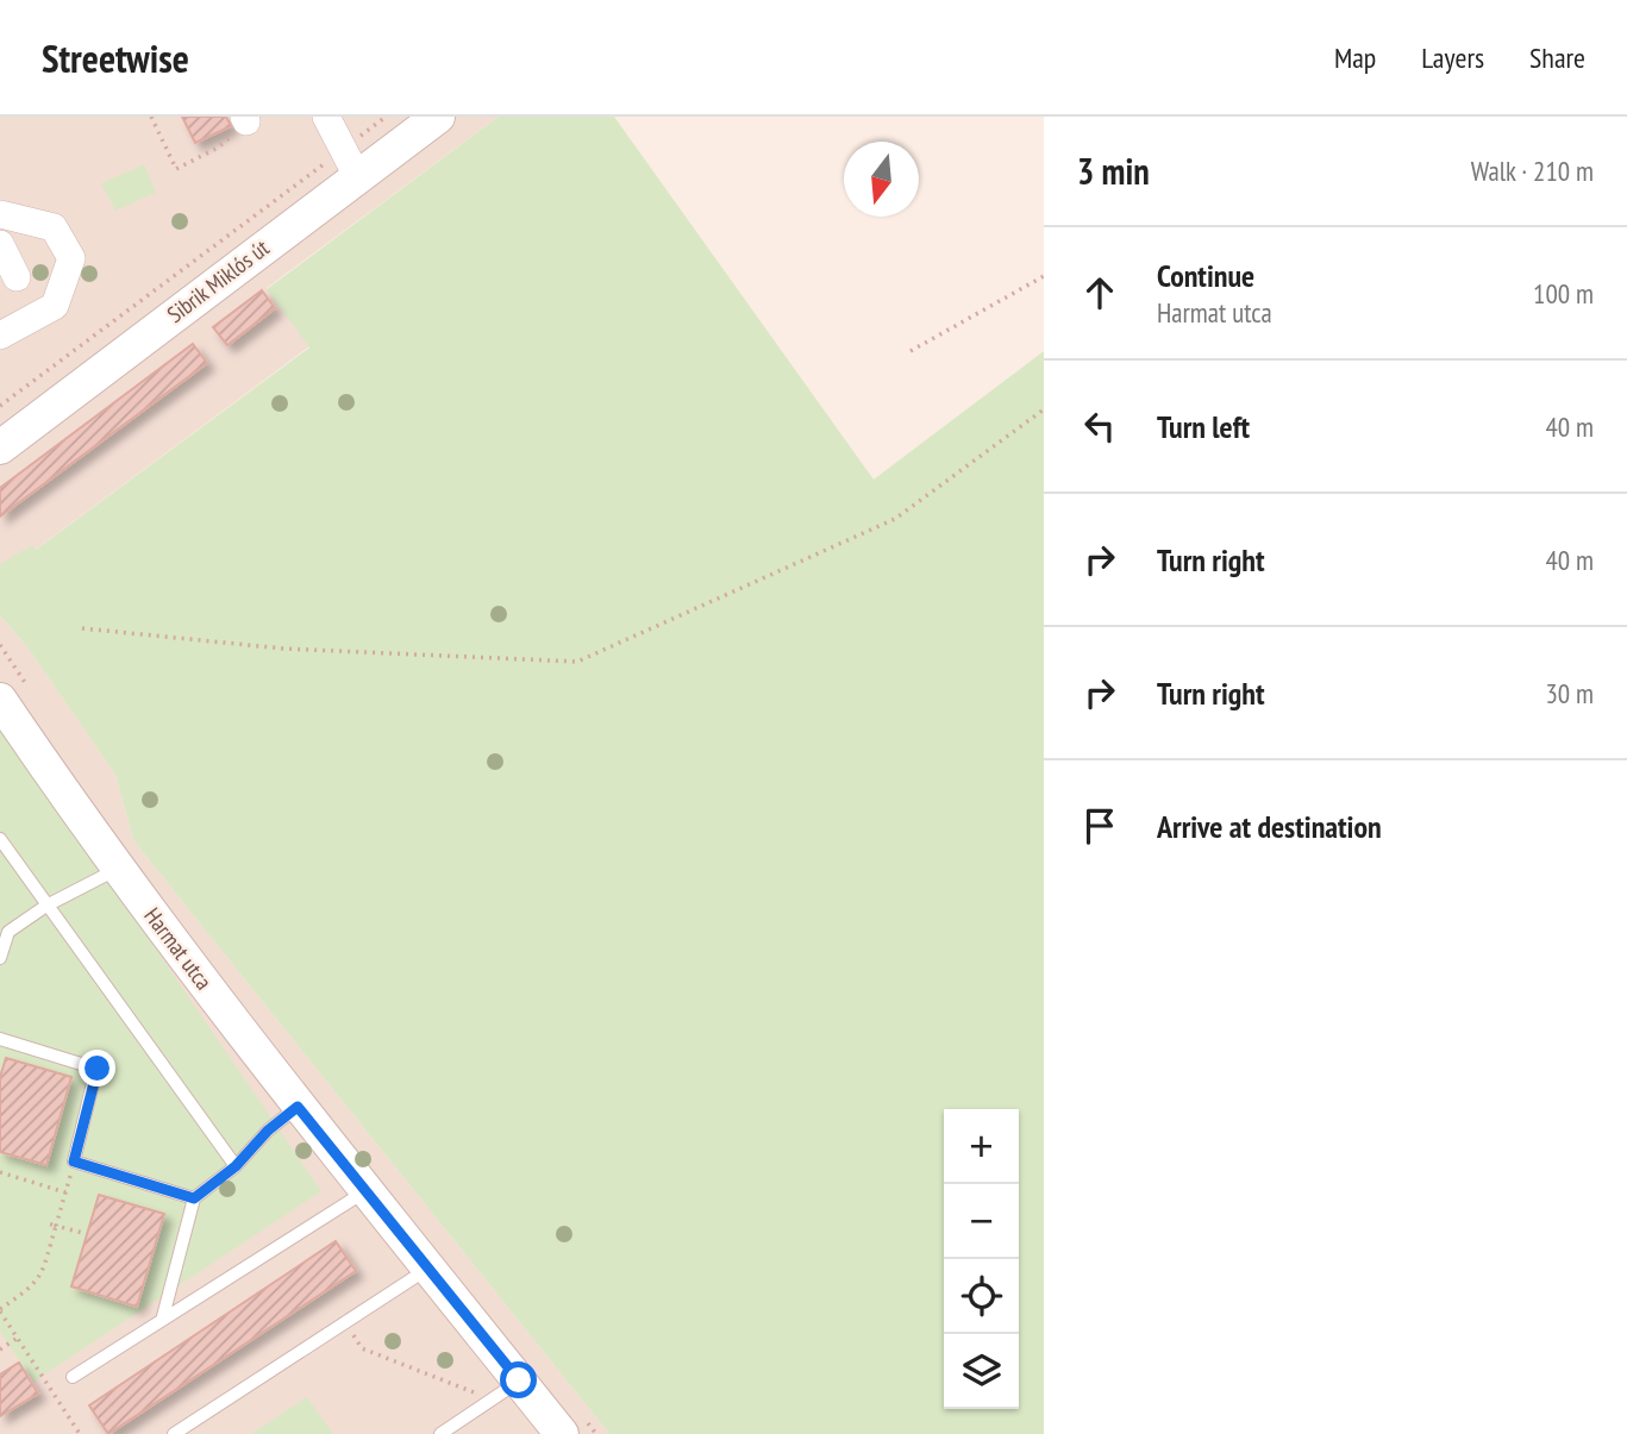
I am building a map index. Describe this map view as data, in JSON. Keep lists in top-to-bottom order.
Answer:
{
  "streets": {
    "street": ["Sibrik Miklós út", "Harmat utca"]
  },
  "north": "bottom",
  "page": {
    "header": "Streetwise",
    "nav": ["Map", "Layers", "Share"],
    "heading": ["3 min", "Walk · 210 m"],
    "list": [
      ["Continue", "Harmat utca", "100 m"],
      ["Turn left", "40 m"],
      ["Turn right", "40 m"],
      ["Turn right", "30 m"],
      "Arrive at destination"
    ],
    "map_buttons": ["+", "−"]
  }
}
